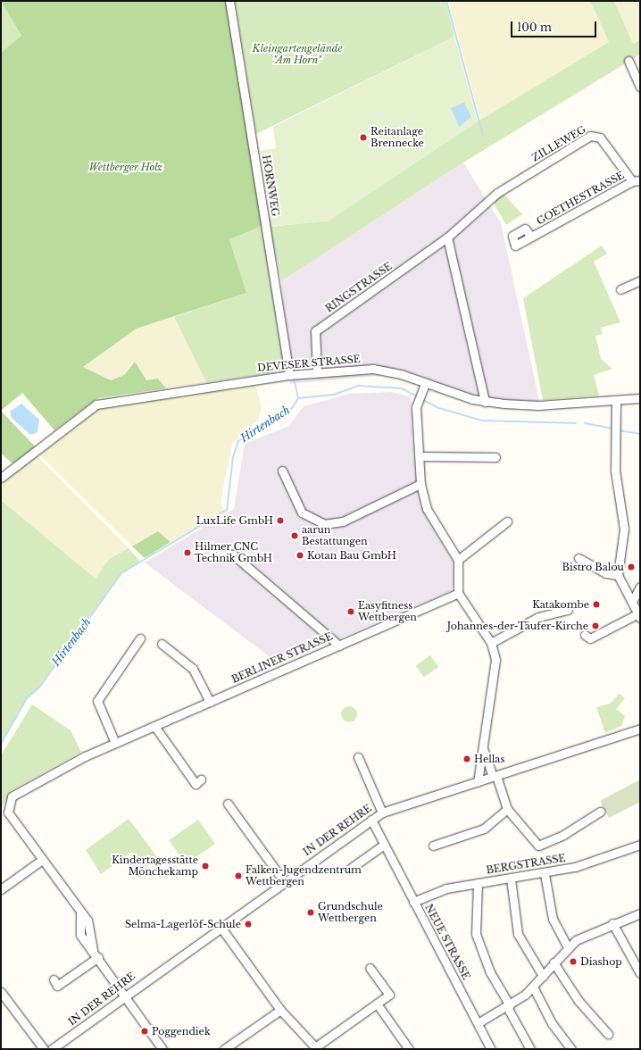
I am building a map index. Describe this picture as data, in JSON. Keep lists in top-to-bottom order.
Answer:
{
  "streets": {
    "street": [
      "ZILLEWEG",
      "HORNWEG",
      "GOETHESTRASSE",
      "RINGSTRASSE",
      "DEVESER STRASSE",
      "BERLINER STRASSE",
      "IN DER REHRE",
      "BERGSTRASSE",
      "NEUE STRASSE"
    ]
  },
  "crossings": [
    ["ZILLEWEG", "GOETHESTRASSE"],
    ["ZILLEWEG", "RINGSTRASSE"],
    ["HORNWEG", "DEVESER STRASSE"],
    ["RINGSTRASSE", "DEVESER STRASSE"],
    ["IN DER REHRE", "NEUE STRASSE"],
    ["BERGSTRASSE", "NEUE STRASSE"]
  ],
  "water": ["Hirtenbach"],
  "parks": ["Kleingartengelände \"Am Horn\"", "Wettberger Holz"],
  "places": [
    "Reitanlage Brennecke",
    "LuxLife GmbH",
    "aarun Bestattungen",
    "Hilmer CNC Technik GmbH",
    "Kotan Bau GmbH",
    "Bistro Balou",
    "Katakombe",
    "Easyfitness Wettbergen",
    "Johannes-der-Täufer-Kirche",
    "Hellas",
    "Kindertagesstätte Mönchekamp",
    "Falken-Jugendzentrum Wettbergen",
    "Grundschule Wettbergen",
    "Selma-Lagerlöf-Schule",
    "Diashop",
    "Poggendiek"
  ],
  "scale_bar": "100 m"
}
